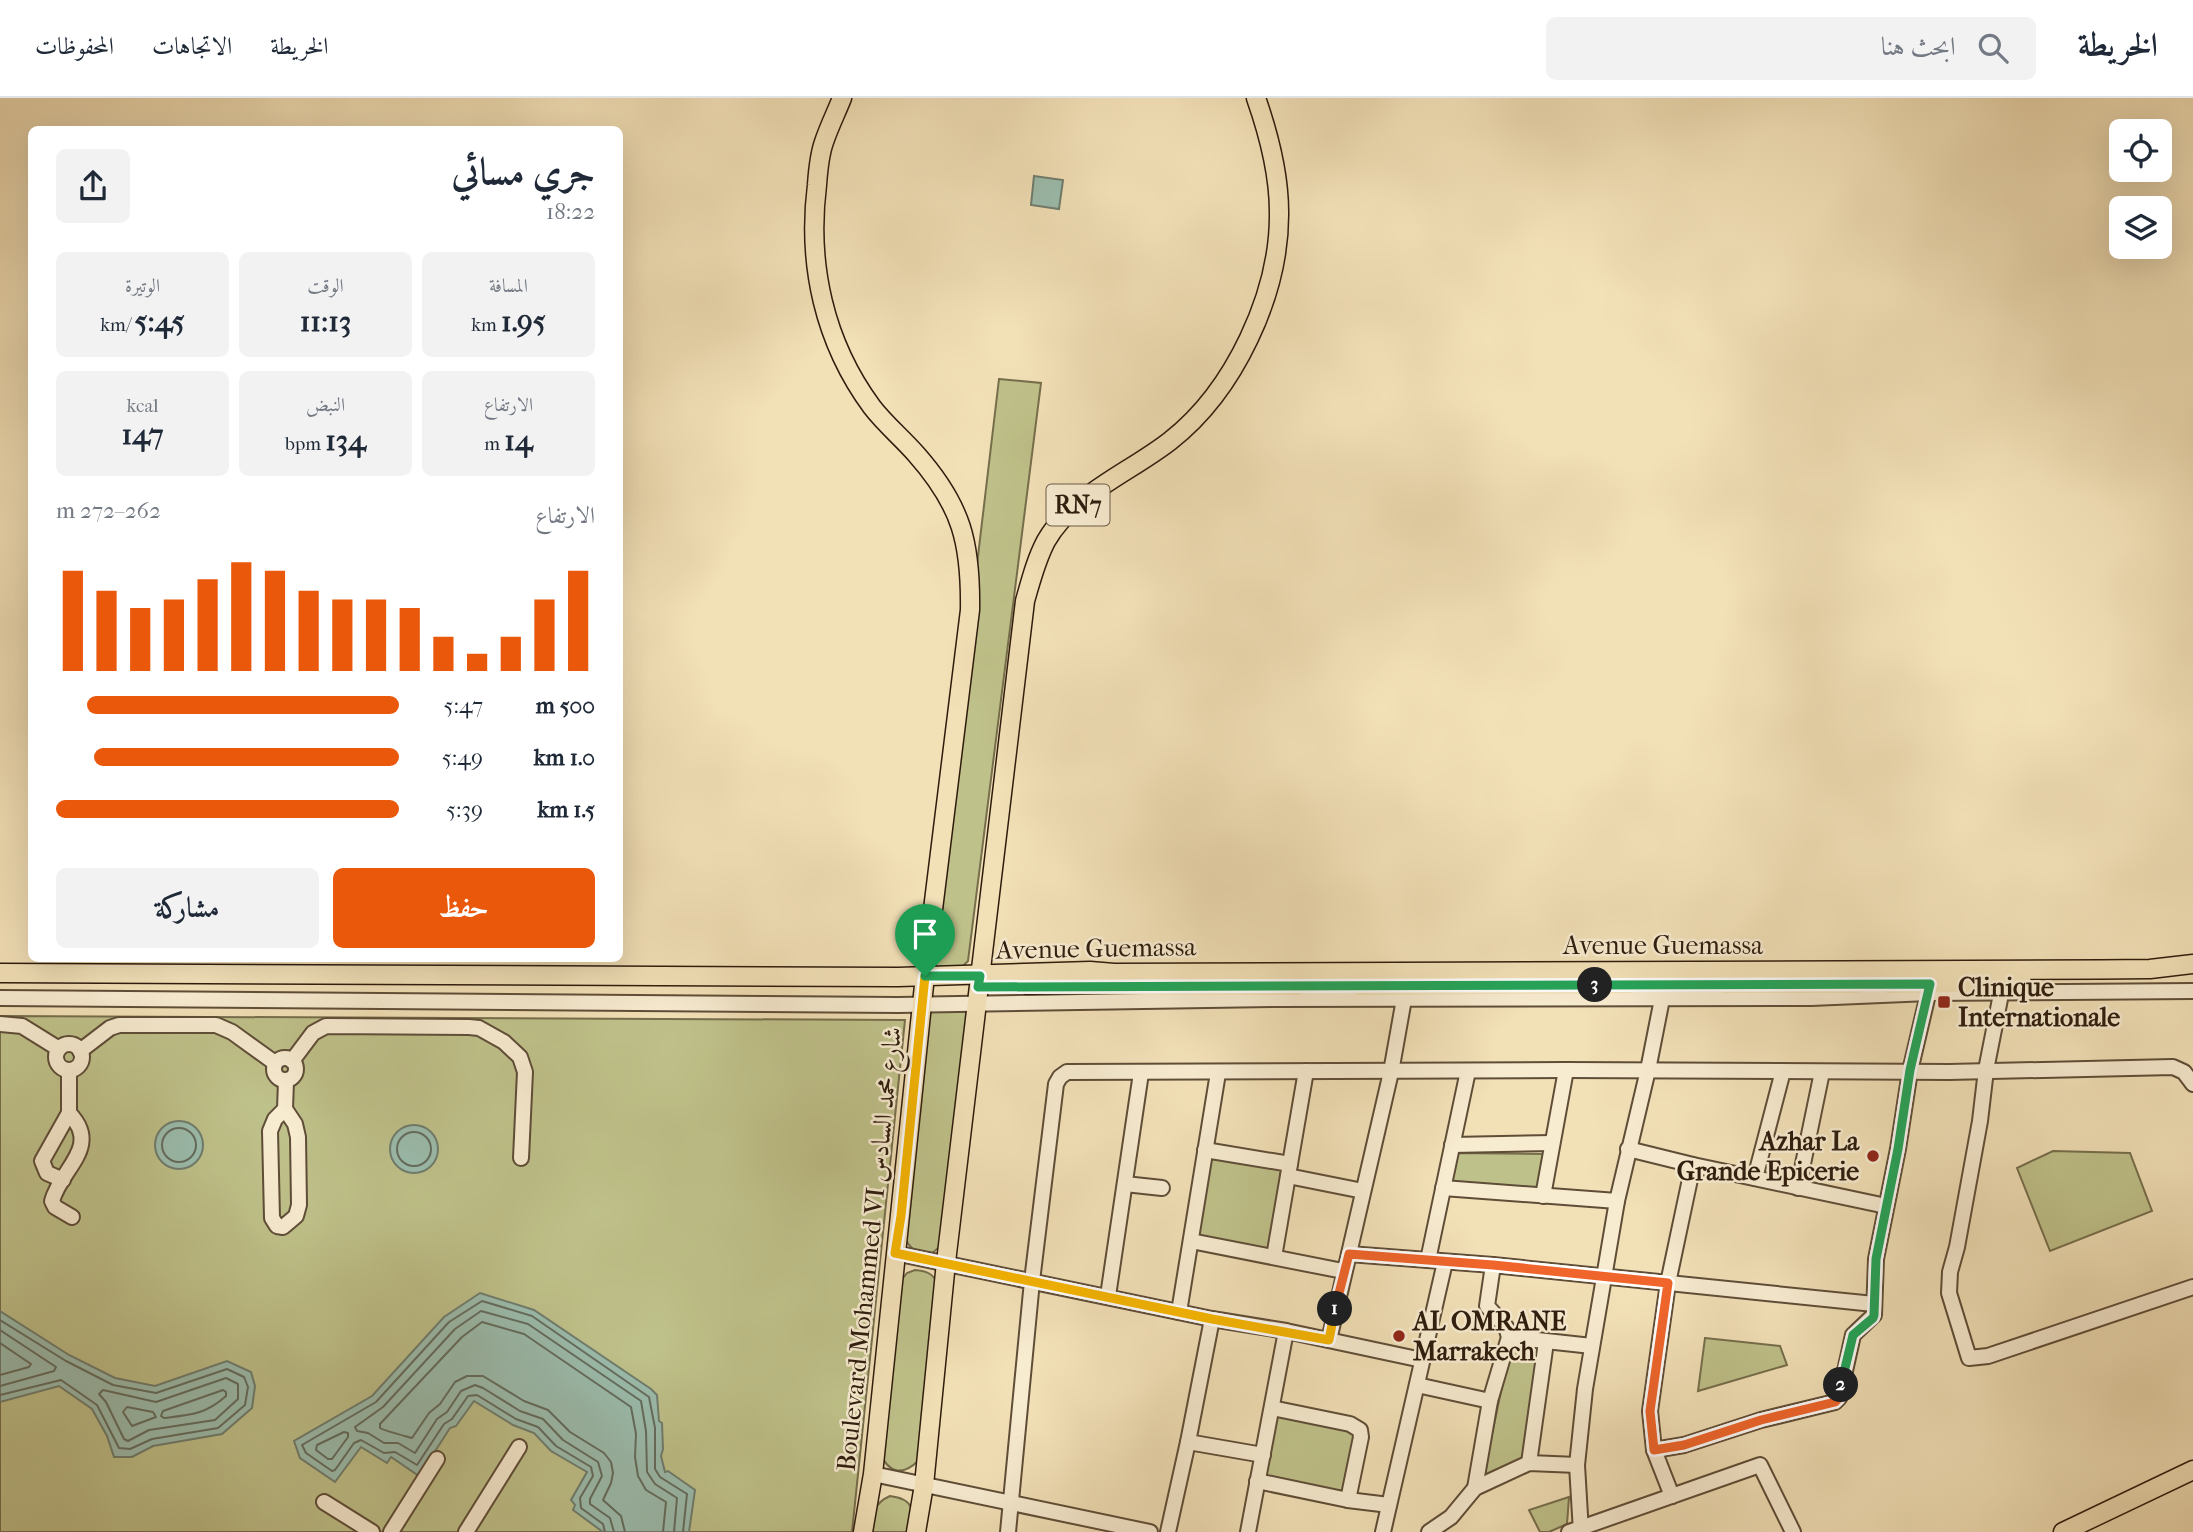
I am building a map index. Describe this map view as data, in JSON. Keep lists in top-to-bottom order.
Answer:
{
  "streets": {
    "main road": ["RN7", "Avenue Guemassa", "Boulevard Mohammed VI شارع محمد السادس"]
  },
  "crossings": [
    ["RN7", "Avenue Guemassa"],
    ["Avenue Guemassa", "Boulevard Mohammed VI شارع محمد السادس"]
  ],
  "places": {
    "transit": ["Clinique Internationale"],
    "other": ["Azhar La Grande Epicerie", "AL OMRANE Marrakech"]
  },
  "page": {
    "header": "الخريطة",
    "search": "ابحث هنا",
    "nav": ["الخريطة", "الاتجاهات", "المحفوظات"],
    "heading": ["جري مسائي", "18:22"],
    "stats": [
      ["المسافة", "1.95 km"],
      ["الوقت", "11:13"],
      ["الوتيرة", "5:45 /km"],
      ["الارتفاع", "14 m"],
      ["النبض", "134 bpm"],
      ["kcal", "147"]
    ],
    "chart": ["الارتفاع", "262–272 m"],
    "list": [
      {
        "name": "500 m",
        "note": "5:47"
      },
      {
        "name": "1.0 km",
        "note": "5:49"
      },
      {
        "name": "1.5 km",
        "note": "5:39"
      }
    ],
    "buttons": ["حفظ", "مشاركة"],
    "pins": ["3", "1", "2"]
  }
}
